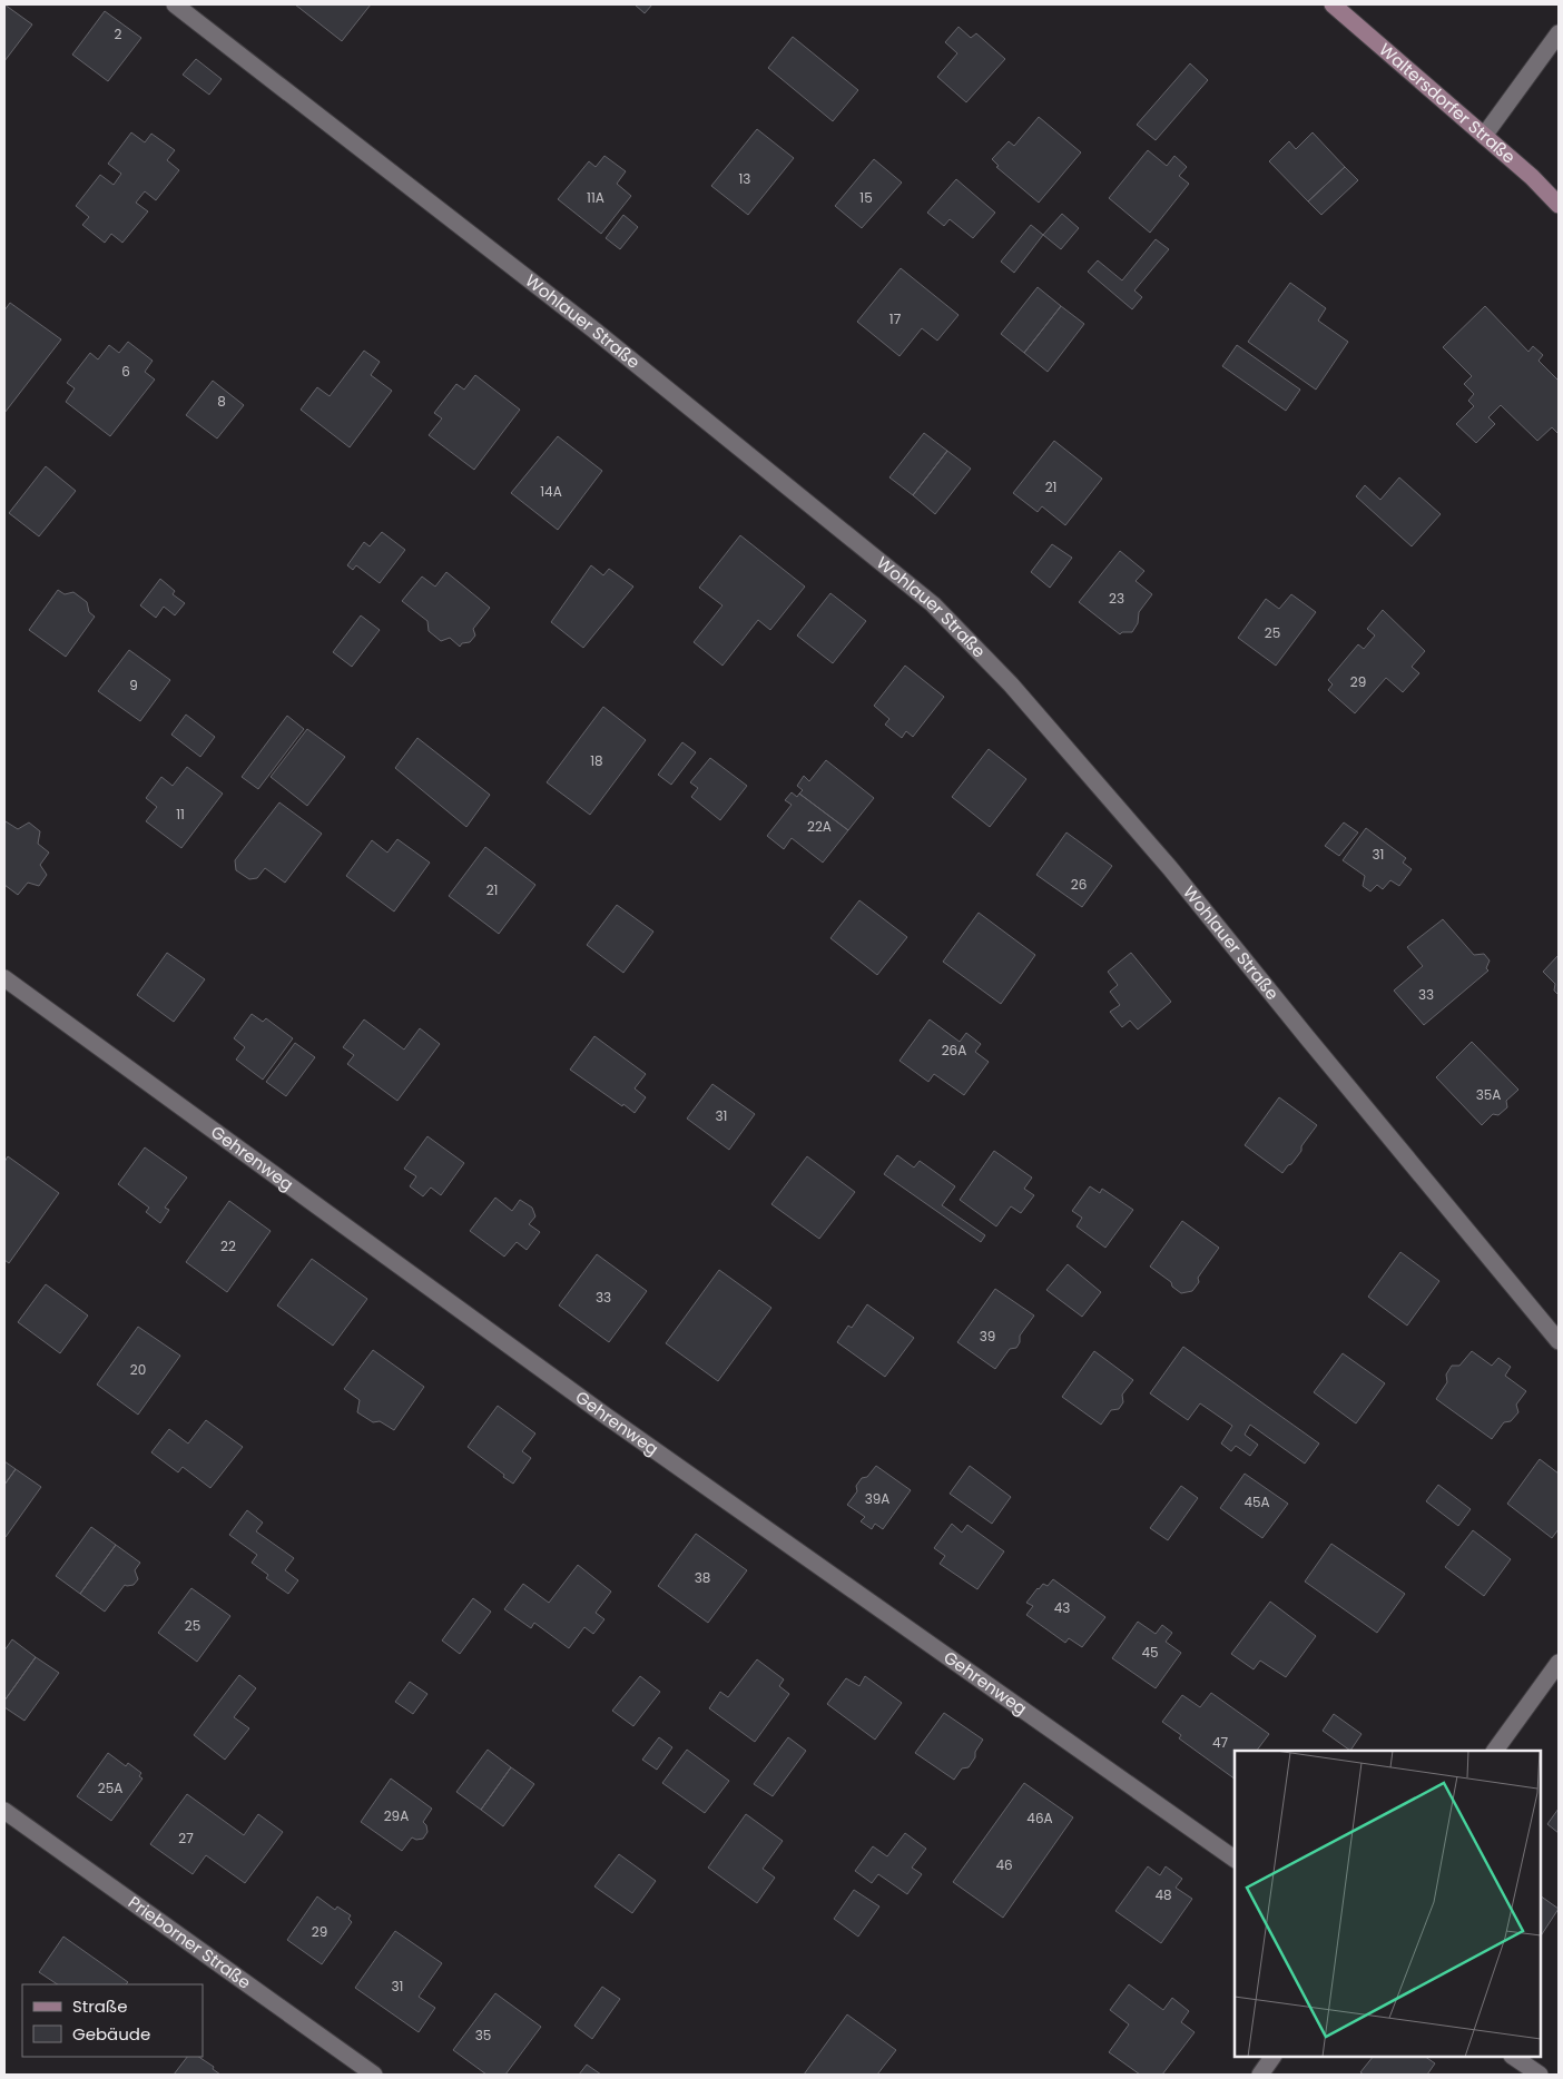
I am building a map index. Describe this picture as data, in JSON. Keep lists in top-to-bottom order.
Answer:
{
  "streets": {
    "street": [
      "Waltersdorfer Straße",
      "Wohlauer Straße",
      "Gehrenweg",
      "Prieborner Straße"
    ]
  },
  "house_numbers": [
    "2",
    "13",
    "11A",
    "15",
    "17",
    "6",
    "8",
    "21",
    "14A",
    "23",
    "25",
    "29",
    "9",
    "18",
    "11",
    "22A",
    "31",
    "26",
    "21",
    "33",
    "26A",
    "35A",
    "31",
    "22",
    "33",
    "39",
    "20",
    "39A",
    "45A",
    "38",
    "43",
    "25",
    "45",
    "47",
    "25A",
    "29A",
    "46A",
    "27",
    "46",
    "48",
    "29",
    "31",
    "35"
  ],
  "legend": ["Straße", "Gebäude"]
}
